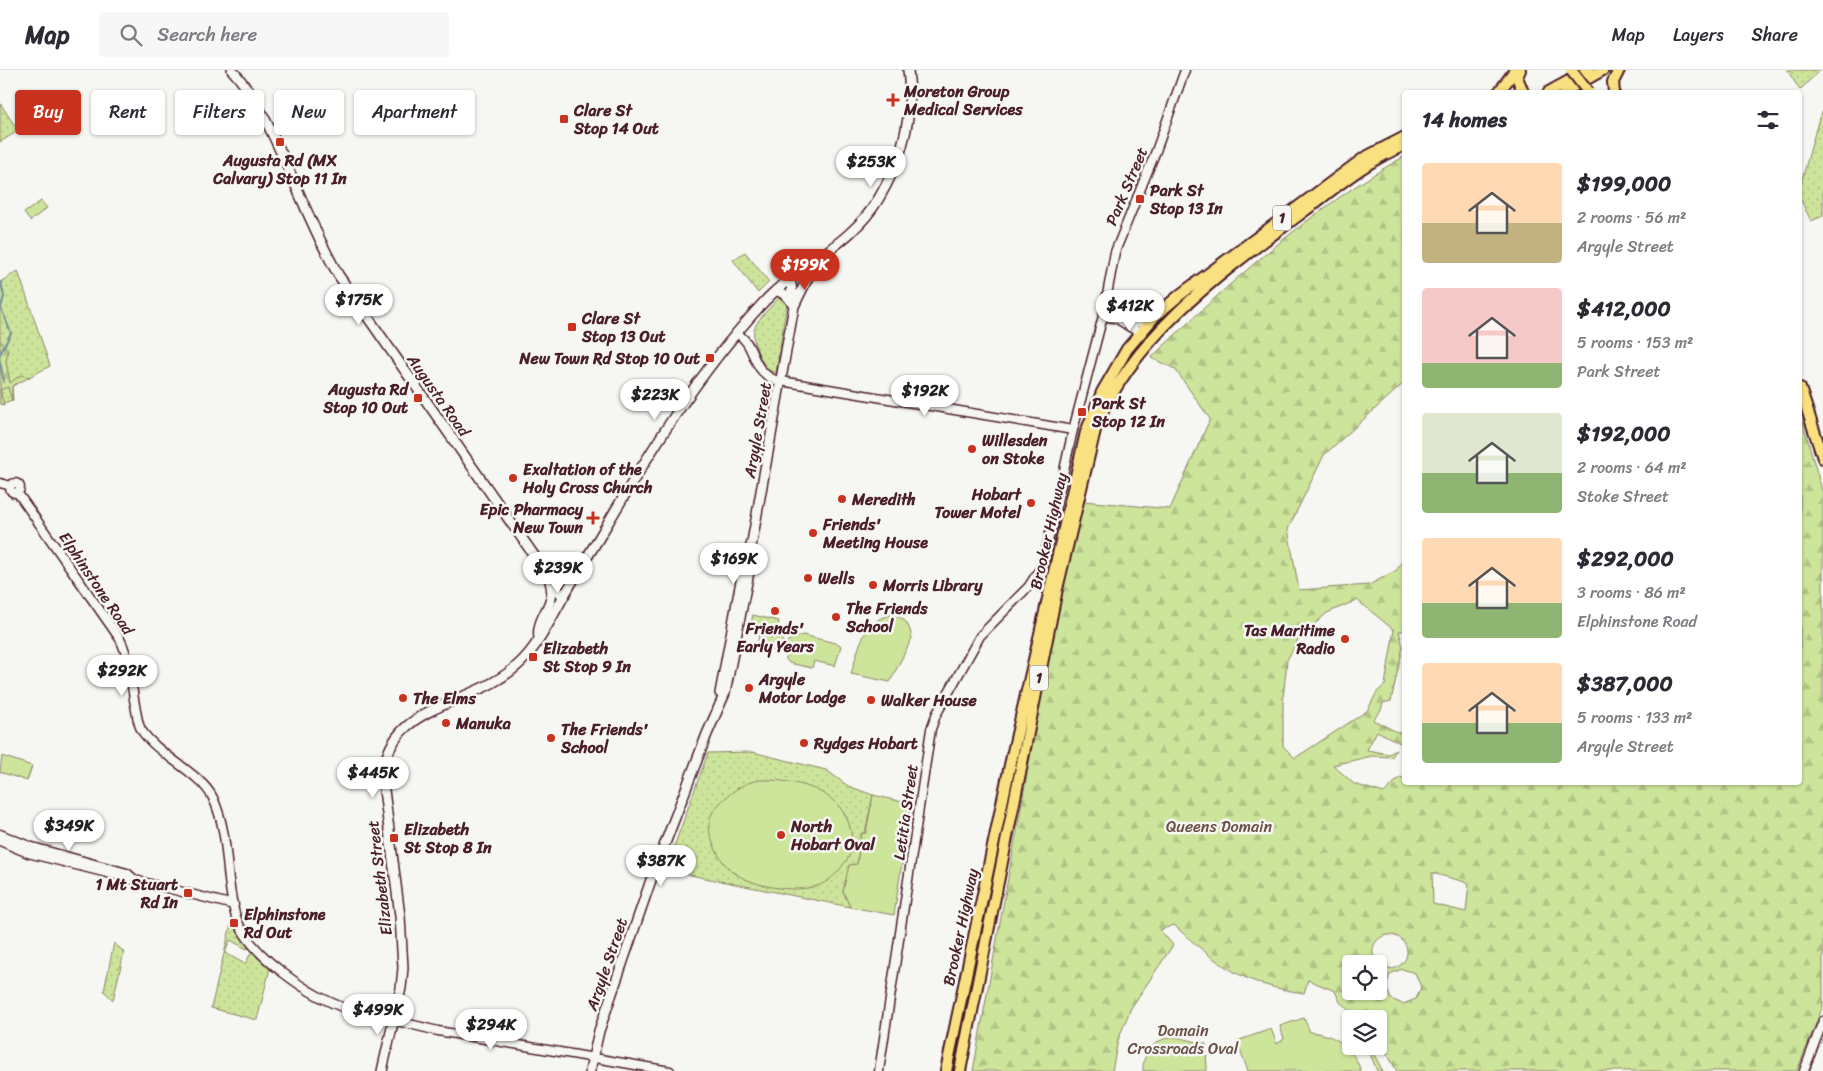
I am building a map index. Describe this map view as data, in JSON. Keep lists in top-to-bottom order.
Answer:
{
  "streets": {
    "main road": [
      "1",
      "Augusta Road",
      "Argyle Street",
      "Brooker Highway",
      "Elizabeth Street"
    ],
    "street": ["Park Street", "Elphinstone Road", "Letitia Street"]
  },
  "crossings": [
    ["Park Street", "Letitia Street"],
    ["Augusta Road", "Elizabeth Street"],
    ["Argyle Street", "Elphinstone Road"],
    ["Argyle Street", "Elizabeth Street"],
    ["Elphinstone Road", "Elizabeth Street"]
  ],
  "parks": ["Queens Domain", "Domain Crossroads Oval"],
  "places": {
    "health": ["Moreton Group Medical Services", "Epic Pharmacy New Town"],
    "transit": [
      "Clare St Stop 14 Out",
      "Augusta Rd (MX Calvary) Stop 11 In",
      "Park St Stop 13 In",
      "Clare St Stop 13 Out",
      "New Town Rd Stop 10 Out",
      "Augusta Rd Stop 10 Out",
      "Park St Stop 12 In",
      "Elizabeth St Stop 9 In",
      "Elizabeth St Stop 8 In",
      "1 Mt Stuart Rd In",
      "Elphinstone Rd Out"
    ],
    "other": [
      "Willesden on Stoke",
      "Exaltation of the Holy Cross Church",
      "Meredith",
      "Hobart Tower Motel",
      "Friends' Meeting House",
      "Wells",
      "Morris Library",
      "Friends' Early Years",
      "The Friends School",
      "Tas Maritime Radio",
      "Argyle Motor Lodge",
      "The Elms",
      "Walker House",
      "Manuka",
      "The Friends' School",
      "Rydges Hobart",
      "North Hobart Oval"
    ]
  },
  "page": {
    "header": "Map",
    "search": "Search here",
    "nav": ["Map", "Layers", "Share"],
    "chip": [
      "Buy",
      "Rent",
      "Filters",
      "New",
      "Apartment"
    ],
    "heading": "14 homes",
    "price": [
      "$253K",
      "$199K",
      "$175K",
      "$412K",
      "$192K",
      "$223K",
      "$169K",
      "$239K",
      "$292K",
      "$445K",
      "$349K",
      "$387K",
      "$499K",
      "$294K"
    ],
    "list": [
      {
        "name": "$199,000",
        "note": "2 rooms · 56 m² · Argyle Street"
      },
      {
        "name": "$412,000",
        "note": "5 rooms · 153 m² · Park Street"
      },
      {
        "name": "$192,000",
        "note": "2 rooms · 64 m² · Stoke Street"
      },
      {
        "name": "$292,000",
        "note": "3 rooms · 86 m² · Elphinstone Road"
      },
      {
        "name": "$387,000",
        "note": "5 rooms · 133 m² · Argyle Street"
      }
    ]
  }
}
